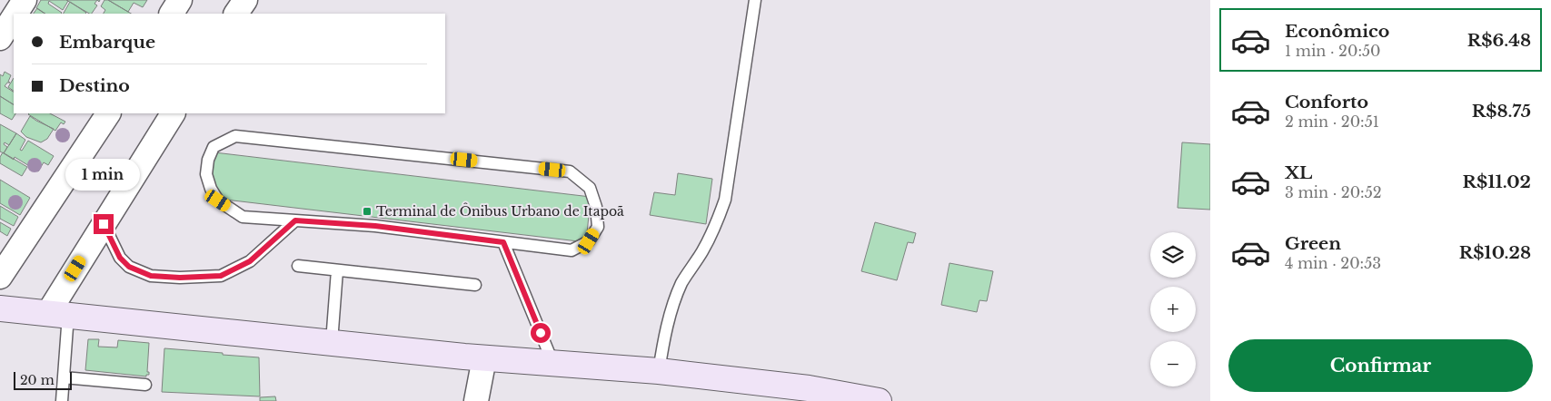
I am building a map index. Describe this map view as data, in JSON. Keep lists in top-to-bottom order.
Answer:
{
  "places": {
    "transit": ["Terminal de Ônibus Urbano de Itapoã"]
  },
  "scale_bar": "20 m",
  "page": {
    "list": [
      {
        "name": "Econômico",
        "note": "1 min · 20:50",
        "value": "R$6.48"
      },
      {
        "name": "Conforto",
        "note": "2 min · 20:51",
        "value": "R$8.75"
      },
      {
        "name": "XL",
        "note": "3 min · 20:52",
        "value": "R$11.02"
      },
      {
        "name": "Green",
        "note": "4 min · 20:53",
        "value": "R$10.28"
      }
    ],
    "banner": ["Embarque", "Destino"],
    "bubble": "1 min",
    "map_buttons": ["+", "−"],
    "buttons": "Confirmar",
    "scale": "20 m"
  }
}
